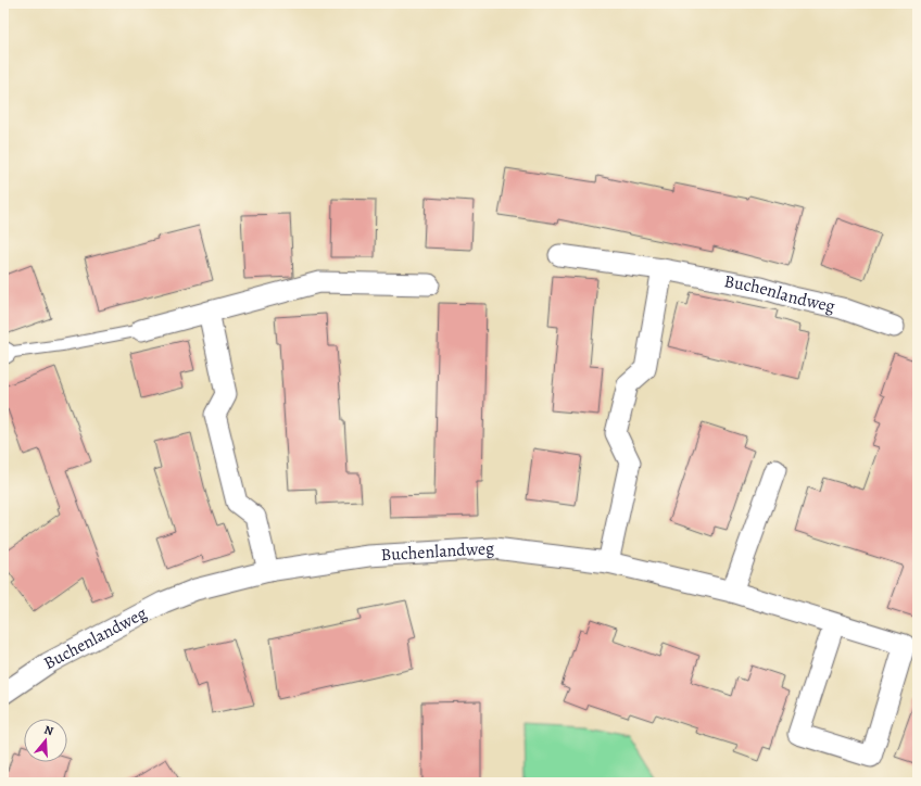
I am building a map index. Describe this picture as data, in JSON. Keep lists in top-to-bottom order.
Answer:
{
  "streets": {
    "street": ["Buchenlandweg"]
  },
  "north": "top"
}
